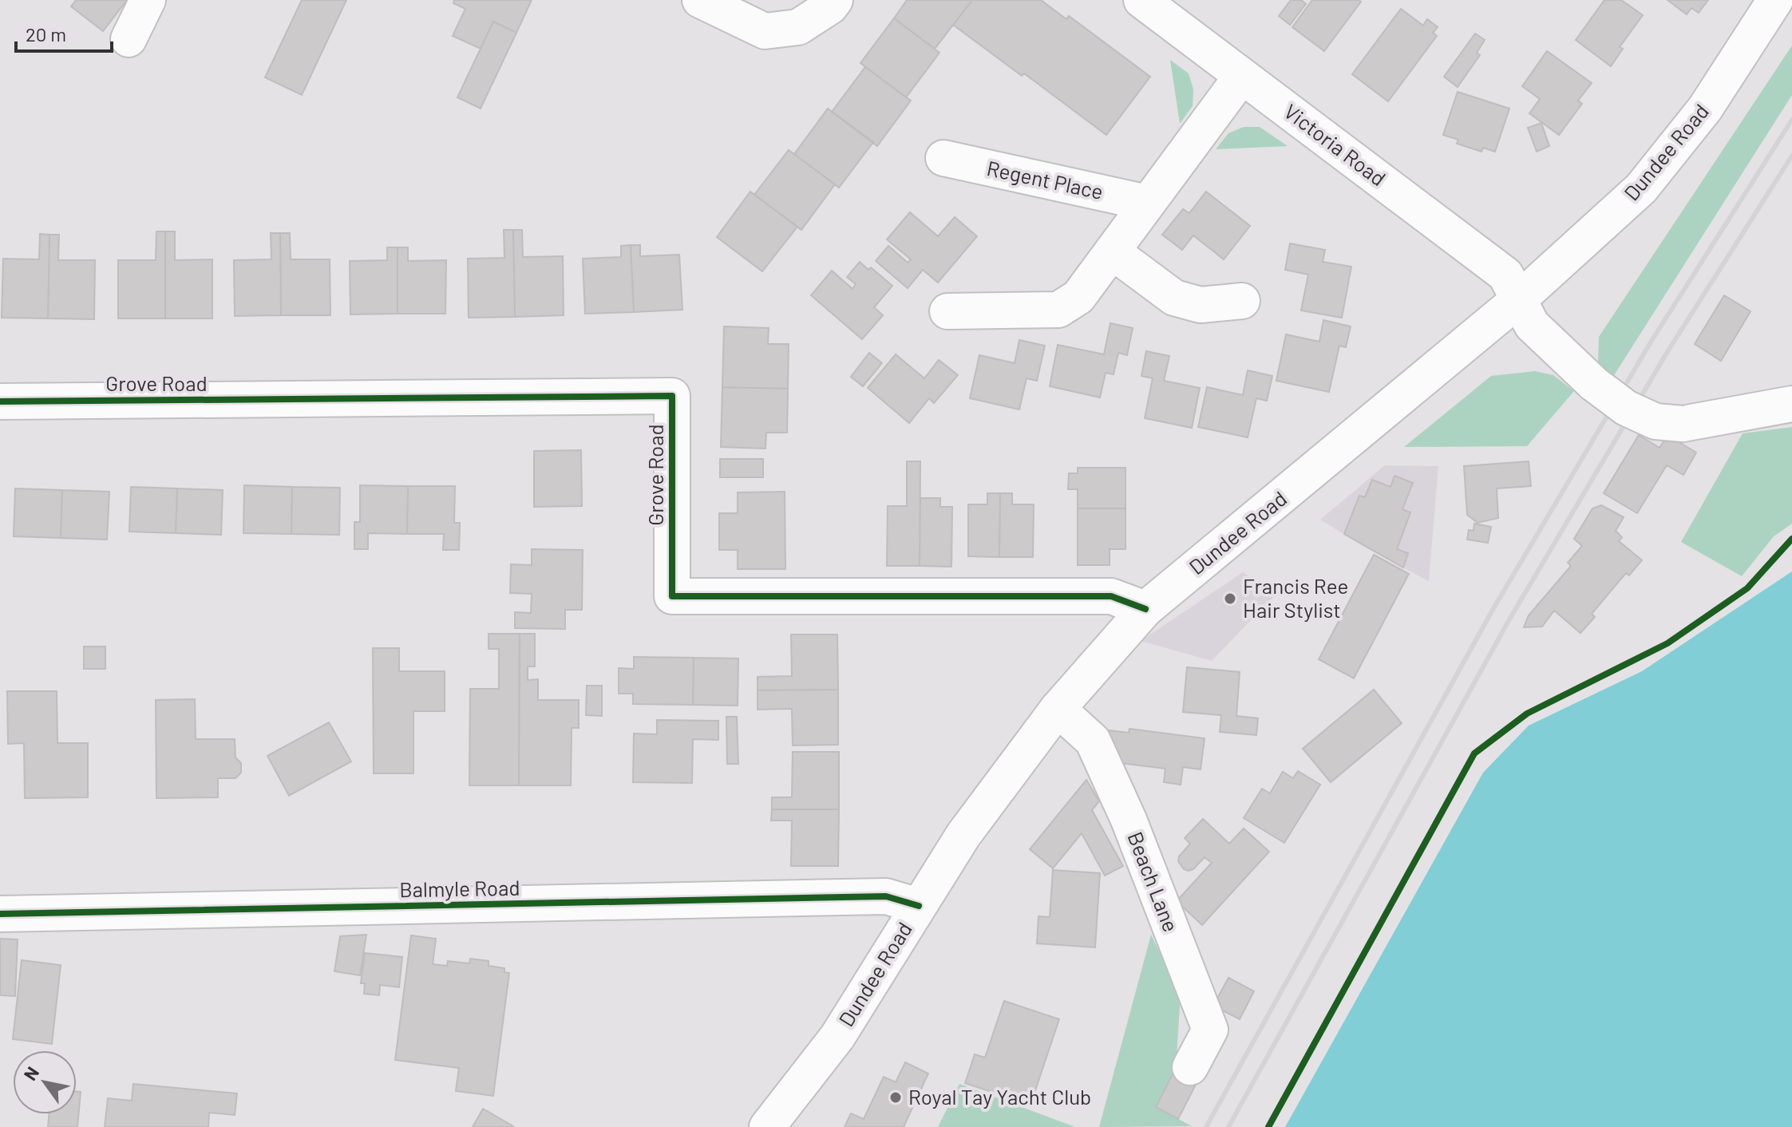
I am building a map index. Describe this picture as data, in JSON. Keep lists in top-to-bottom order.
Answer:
{
  "streets": {
    "street": [
      "Victoria Road",
      "Dundee Road",
      "Regent Place",
      "Grove Road",
      "Beach Lane",
      "Balmyle Road"
    ]
  },
  "crossings": [
    ["Victoria Road", "Dundee Road"],
    ["Dundee Road", "Grove Road"],
    ["Dundee Road", "Beach Lane"],
    ["Dundee Road", "Balmyle Road"]
  ],
  "places": ["Francis Ree Hair Stylist", "Royal Tay Yacht Club"],
  "scale_bar": "20 m",
  "north": "top left"
}
